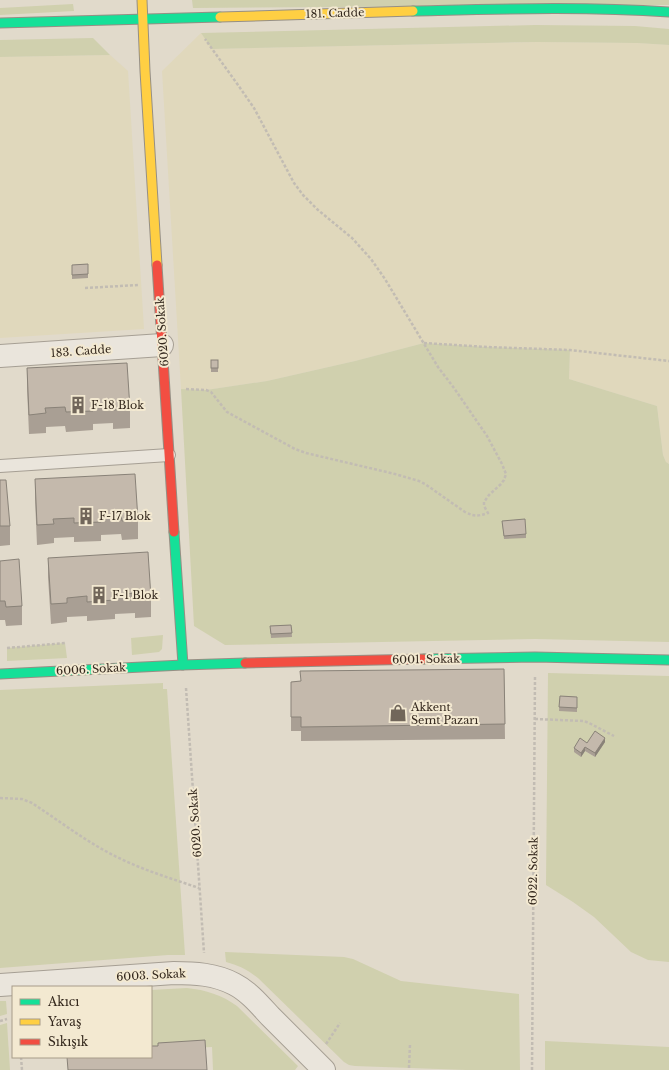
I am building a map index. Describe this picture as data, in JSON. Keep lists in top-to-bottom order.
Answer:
{
  "streets": {
    "street": [
      "181. Cadde",
      "6020. Sokak",
      "183. Cadde",
      "6001. Sokak",
      "6006. Sokak",
      "6003. Sokak"
    ],
    "path": ["6022. Sokak"]
  },
  "crossings": [
    ["181. Cadde", "6020. Sokak"],
    ["6020. Sokak", "183. Cadde"],
    ["6020. Sokak", "6001. Sokak"],
    ["6020. Sokak", "6006. Sokak"],
    ["6020. Sokak", "6003. Sokak"],
    ["6001. Sokak", "6006. Sokak"]
  ],
  "places": {
    "building": ["F-18 Blok", "F-17 Blok", "F-1 Blok"],
    "shop": ["Akkent Semt Pazarı"]
  },
  "legend": ["Akıcı", "Yavaş", "Sıkışık"]
}
